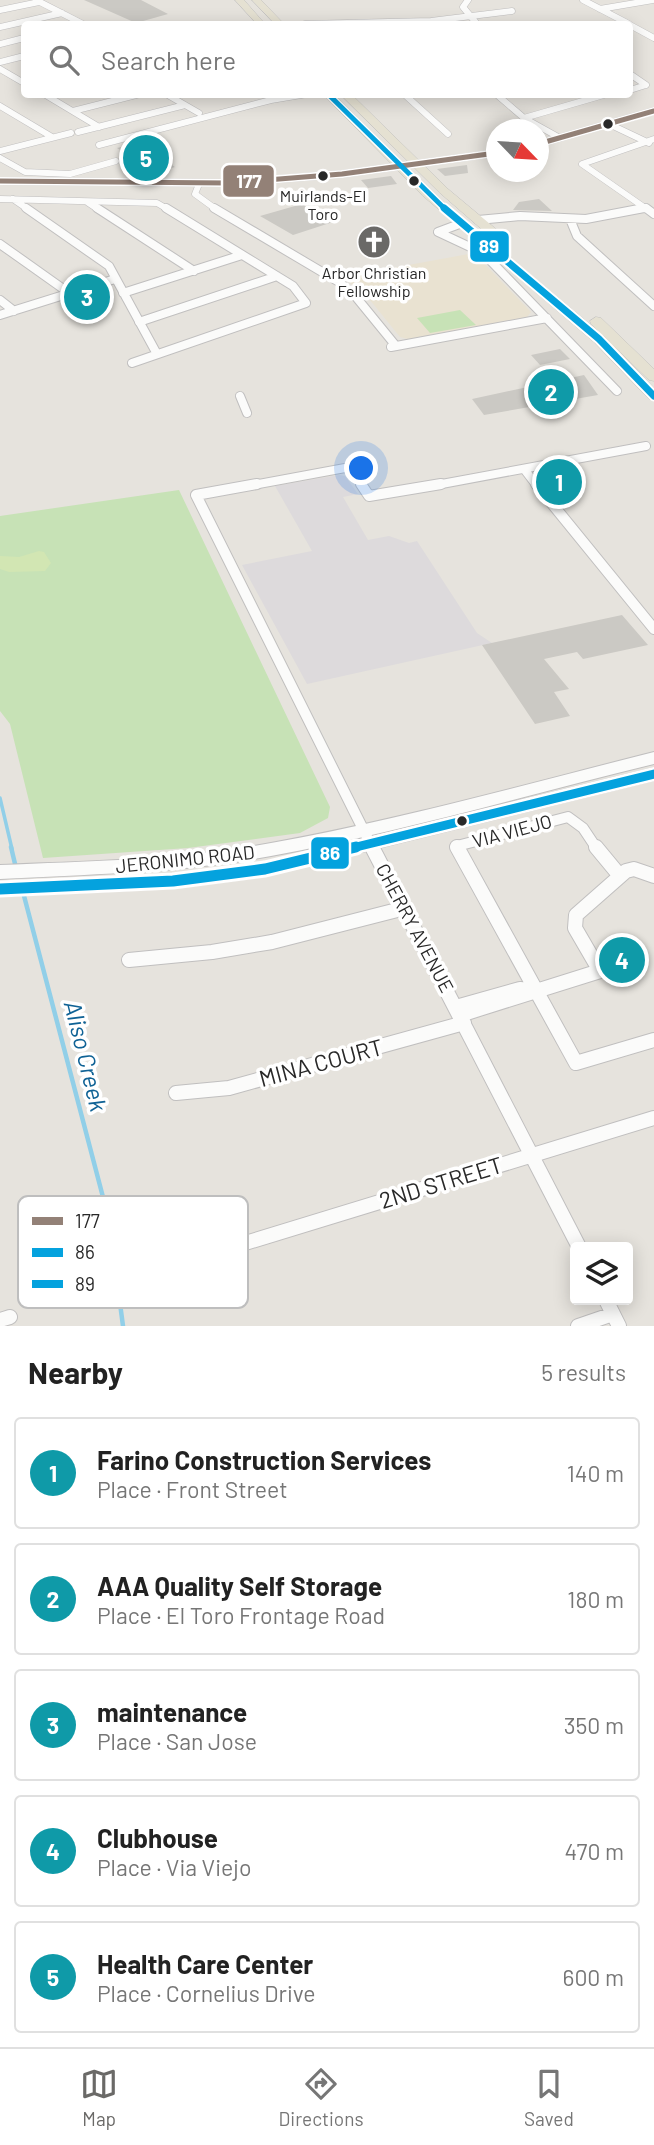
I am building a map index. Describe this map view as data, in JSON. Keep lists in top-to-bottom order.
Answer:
{
  "streets": {
    "main road": ["JERONIMO ROAD"],
    "street": [
      "VIA VIEJO",
      "CHERRY AVENUE",
      "MINA COURT",
      "2ND STREET"
    ]
  },
  "crossings": [
    ["JERONIMO ROAD", "CHERRY AVENUE"],
    ["CHERRY AVENUE", "MINA COURT"],
    ["CHERRY AVENUE", "2ND STREET"]
  ],
  "water": ["Aliso Creek"],
  "places": {
    "other": ["Muirlands-El Toro"],
    "church": ["Arbor Christian Fellowship"]
  },
  "lines": ["transit line 89", "transit line 177", "transit line 86"],
  "legend": ["177", "86", "89"],
  "north": "bottom right",
  "page": {
    "search": "Search here",
    "pins": [
      "5",
      "3",
      "2",
      "1",
      "4"
    ],
    "heading": ["Nearby", "5 results"],
    "list": [
      {
        "mark": "1",
        "name": "Farino Construction Services",
        "note": "Place · Front Street",
        "value": "140 m"
      },
      {
        "mark": "2",
        "name": "AAA Quality Self Storage",
        "note": "Place · El Toro Frontage Road",
        "value": "180 m"
      },
      {
        "mark": "3",
        "name": "maintenance",
        "note": "Place · San Jose",
        "value": "350 m"
      },
      {
        "mark": "4",
        "name": "Clubhouse",
        "note": "Place · Via Viejo",
        "value": "470 m"
      },
      {
        "mark": "5",
        "name": "Health Care Center",
        "note": "Place · Cornelius Drive",
        "value": "600 m"
      }
    ],
    "nav": ["Map", "Directions", "Saved"]
  }
}
